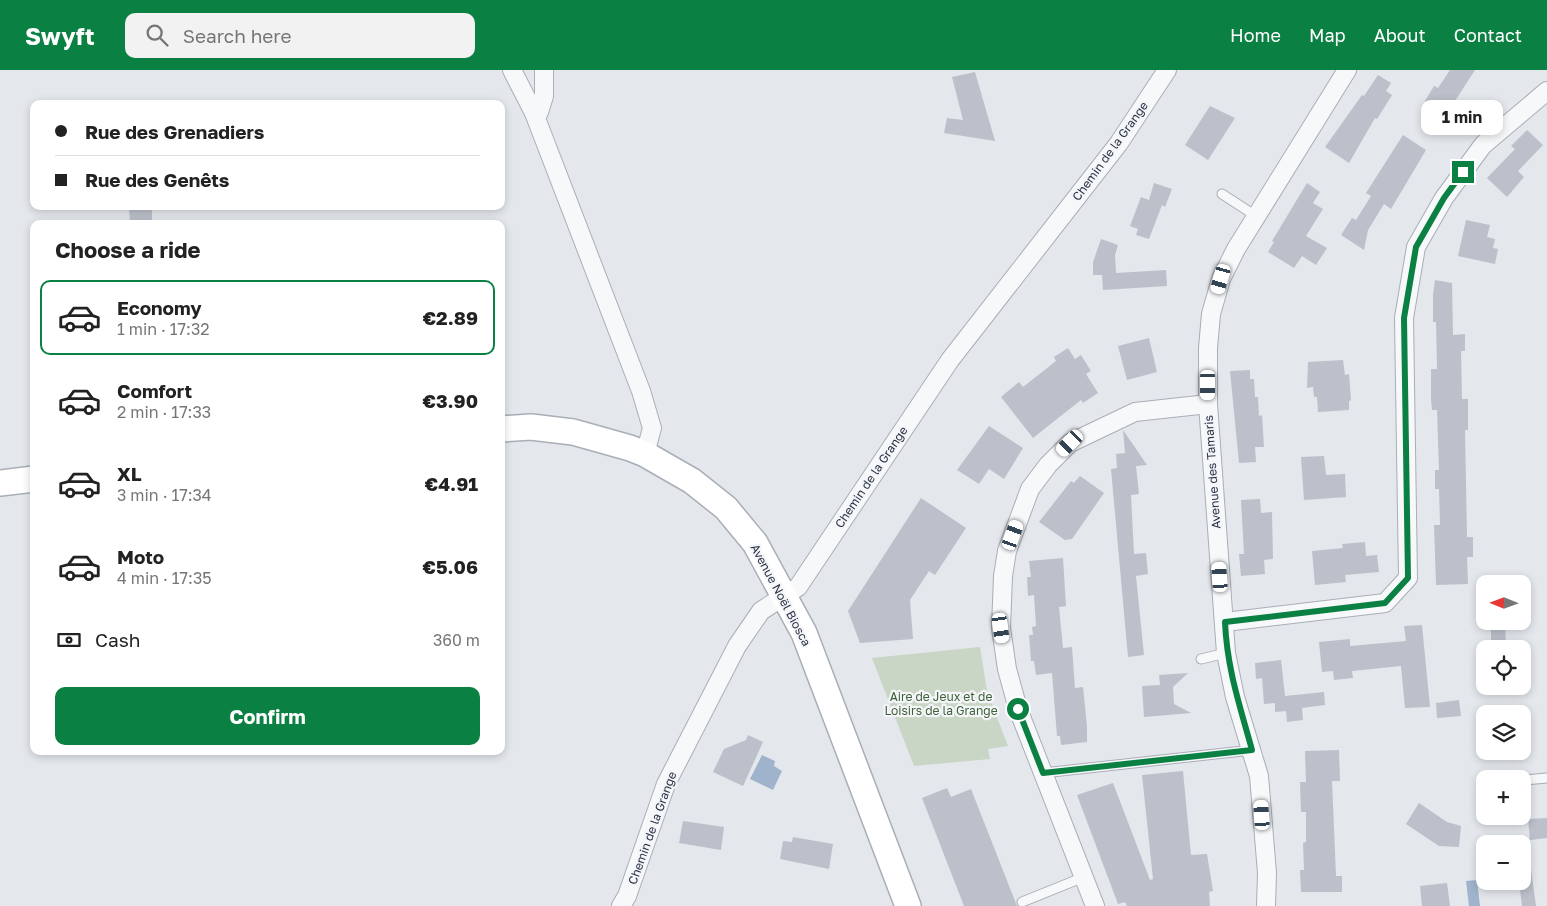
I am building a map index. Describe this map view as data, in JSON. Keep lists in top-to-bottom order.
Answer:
{
  "streets": {
    "main road": ["Avenue Noël Biosca"],
    "street": ["Chemin de la Grange", "Avenue des Tamaris"]
  },
  "crossings": [
    ["Chemin de la Grange", "Avenue Noël Biosca"]
  ],
  "parks": ["Aire de Jeux et de Loisirs de la Grange"],
  "north": "left",
  "page": {
    "header": "Swyft",
    "search": "Search here",
    "nav": [
      "Home",
      "Map",
      "About",
      "Contact"
    ],
    "bubble": "1 min",
    "banner": ["Rue des Grenadiers", "Rue des Genêts"],
    "heading": "Choose a ride",
    "list": [
      {
        "name": "Economy",
        "note": "1 min · 17:32",
        "value": "€2.89"
      },
      {
        "name": "Comfort",
        "note": "2 min · 17:33",
        "value": "€3.90"
      },
      {
        "name": "XL",
        "note": "3 min · 17:34",
        "value": "€4.91"
      },
      {
        "name": "Moto",
        "note": "4 min · 17:35",
        "value": "€5.06"
      }
    ],
    "map_buttons": ["+", "−"],
    "pay": ["Cash", "360 m"],
    "buttons": "Confirm"
  }
}
